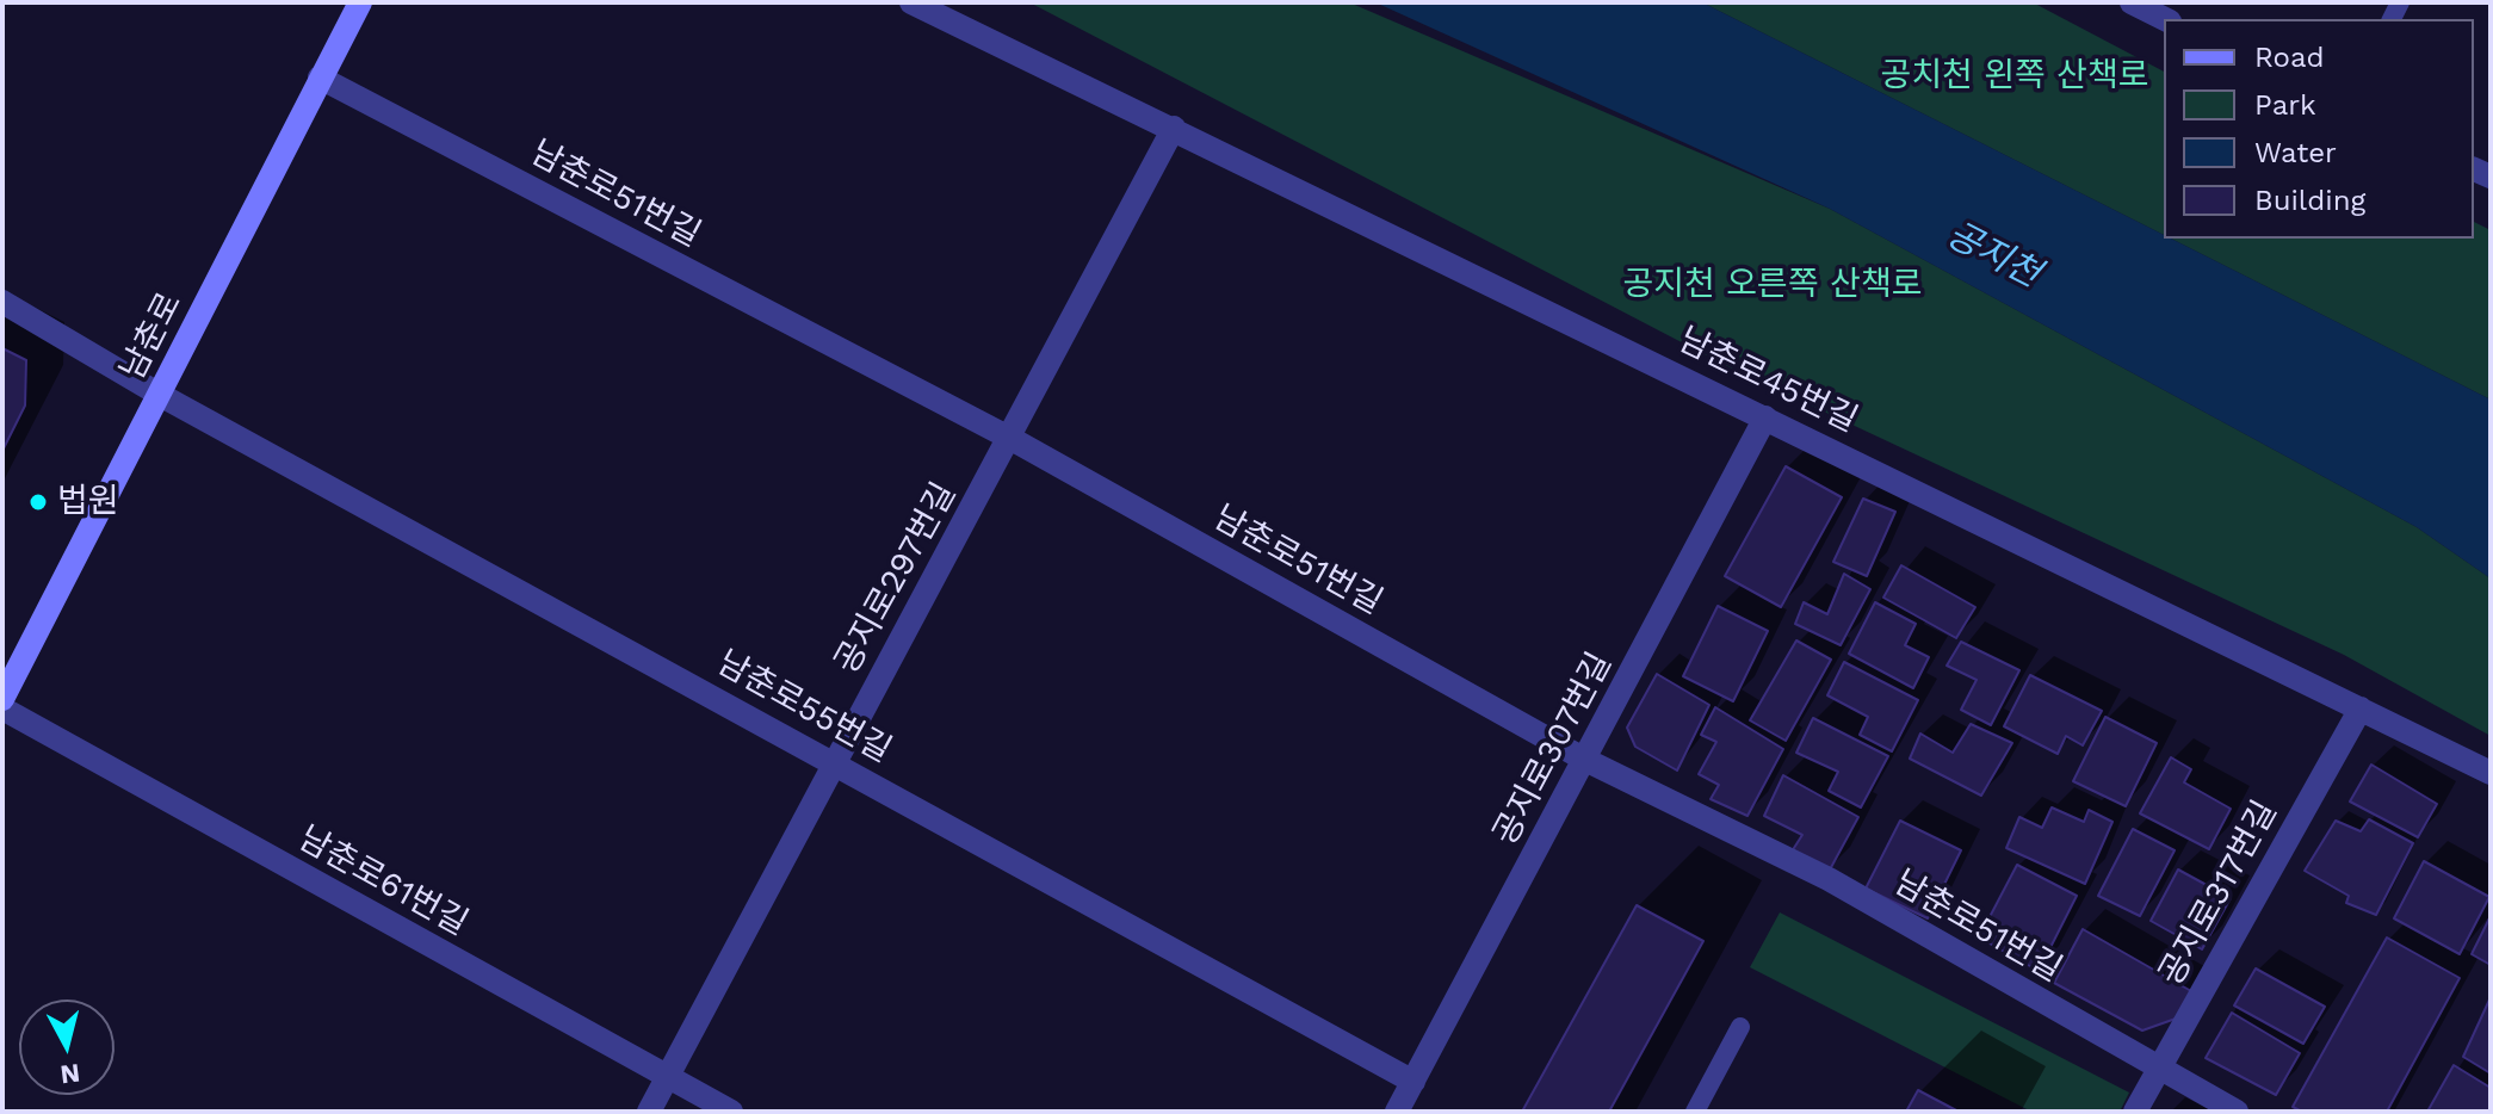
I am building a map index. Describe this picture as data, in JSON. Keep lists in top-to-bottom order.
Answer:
{
  "streets": {
    "street": [
      "남춘로51번길",
      "남춘로",
      "남춘로45번길",
      "공지로297번길",
      "남춘로55번길",
      "공지로307번길",
      "남춘로61번길",
      "공지로317번길"
    ]
  },
  "crossings": [
    ["남춘로51번길", "남춘로"],
    ["남춘로51번길", "공지로297번길"],
    ["남춘로51번길", "공지로307번길"],
    ["남춘로51번길", "공지로317번길"],
    ["남춘로", "남춘로55번길"],
    ["남춘로45번길", "공지로297번길"],
    ["남춘로45번길", "공지로307번길"],
    ["남춘로45번길", "공지로317번길"],
    ["공지로297번길", "남춘로55번길"],
    ["공지로297번길", "남춘로61번길"],
    ["남춘로55번길", "공지로307번길"]
  ],
  "water": ["공지천"],
  "parks": ["공치천 왼쪽 산책로", "공지천 오른쪽 산책로"],
  "places": ["법원"],
  "legend": [
    "Road",
    "Park",
    "Water",
    "Building"
  ],
  "north": "bottom"
}
